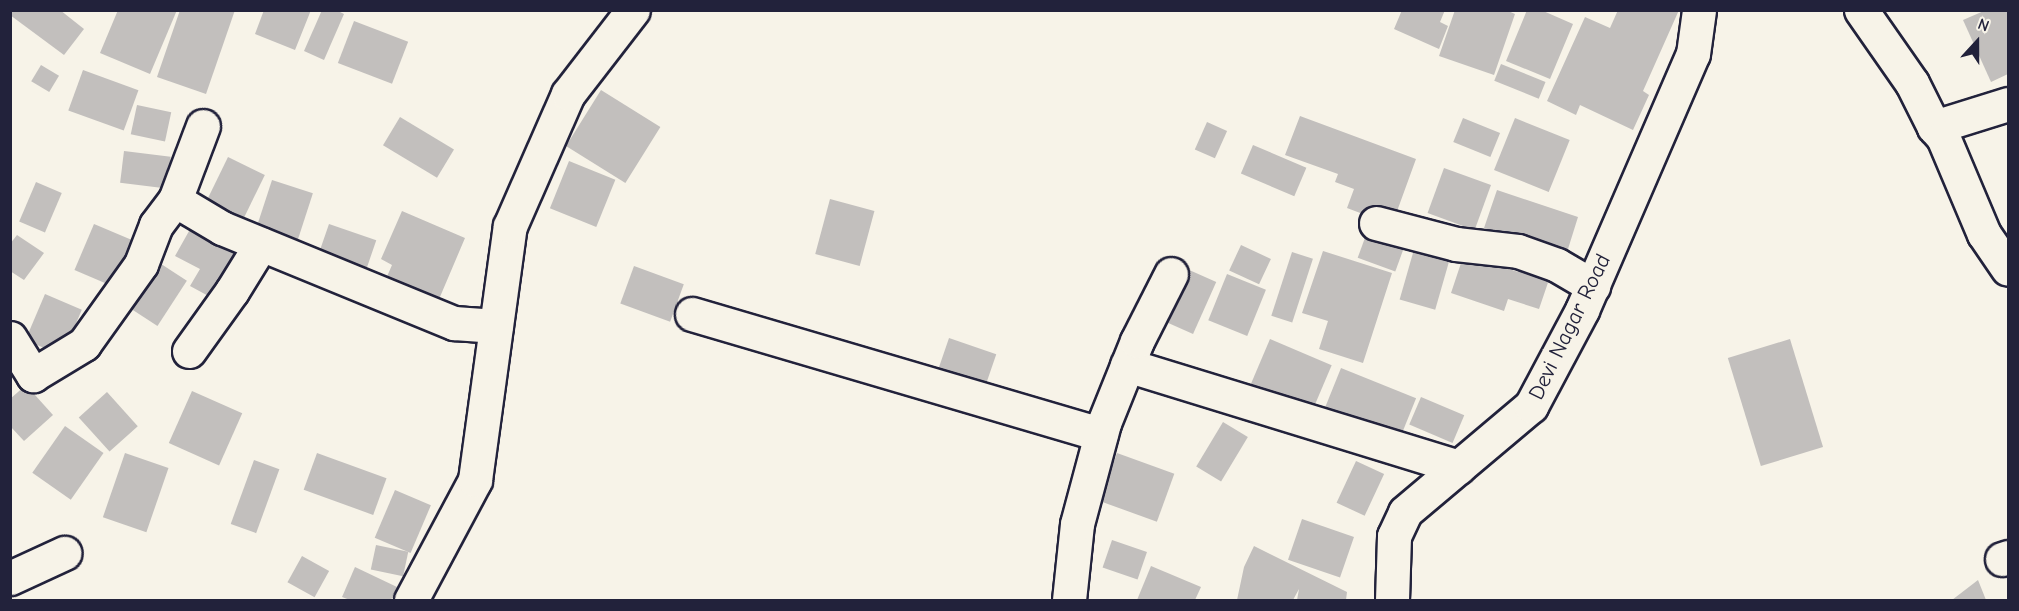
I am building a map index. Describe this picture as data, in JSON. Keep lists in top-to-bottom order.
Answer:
{
  "streets": {
    "street": ["Devi Nagar Road"]
  },
  "north": "top"
}
